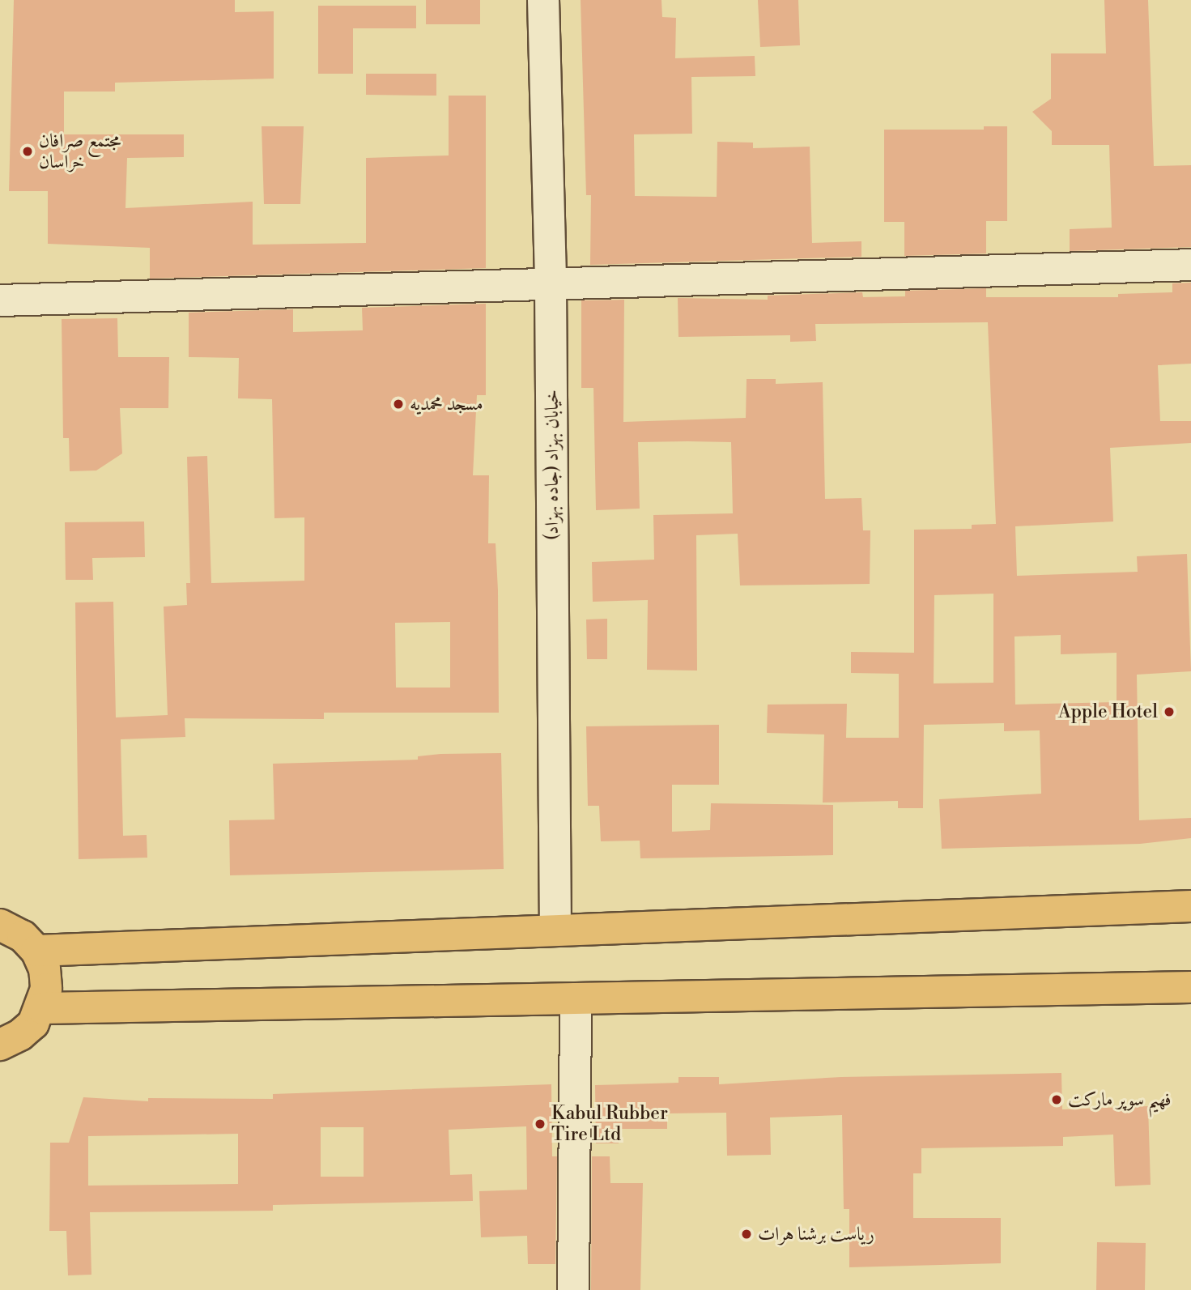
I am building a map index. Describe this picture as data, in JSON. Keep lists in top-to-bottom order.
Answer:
{
  "streets": {
    "street": ["خیابان بهزاد (جاده بهزاد)"]
  },
  "places": [
    "مجتمع صرافان خراسان",
    "مسجد محمدیه",
    "Apple Hotel",
    "فهیم سوپر مارکت",
    "Kabul Rubber Tire Ltd",
    "ریاست برشنا هرات"
  ]
}
